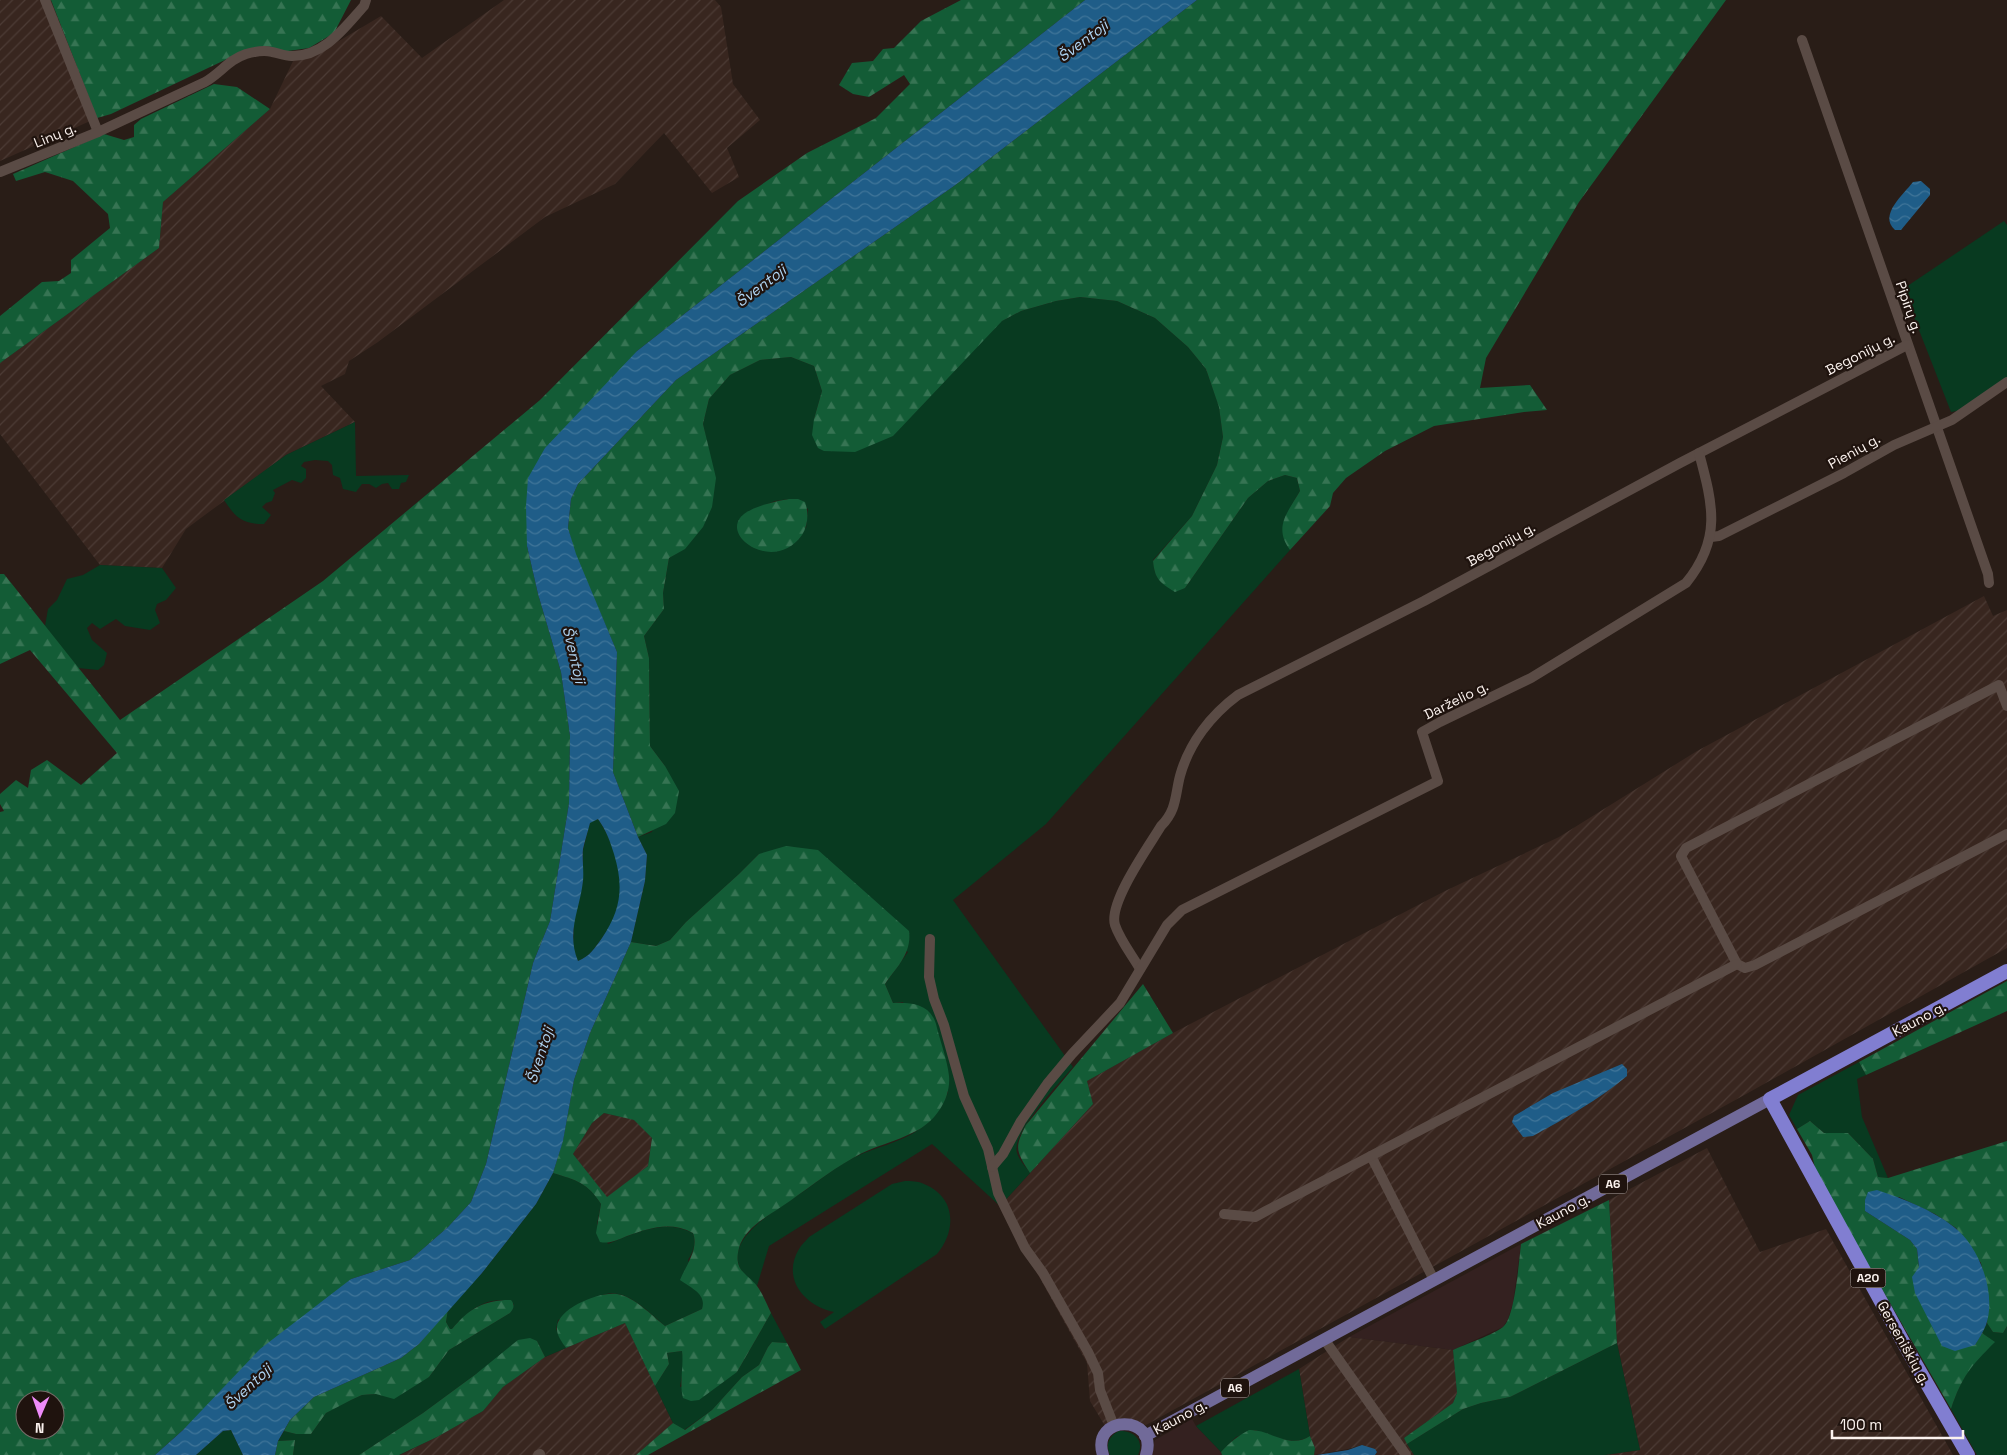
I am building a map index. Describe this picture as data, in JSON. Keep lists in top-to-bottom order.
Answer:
{
  "streets": {
    "highway": [
      "Kauno g.",
      "A6",
      "A20",
      "Gerseniškių g."
    ],
    "street": [
      "Linų g.",
      "Pipirų g.",
      "Begonijų g.",
      "Pienių g.",
      "Darželio g."
    ]
  },
  "crossings": [
    ["Pipirų g.", "Begonijų g."],
    ["Pipirų g.", "Pienių g."],
    ["Begonijų g.", "Darželio g."],
    ["Pienių g.", "Darželio g."],
    ["Kauno g.", "Gerseniškių g."]
  ],
  "water": ["Šventoji"],
  "scale_bar": "100 m",
  "north": "bottom"
}
